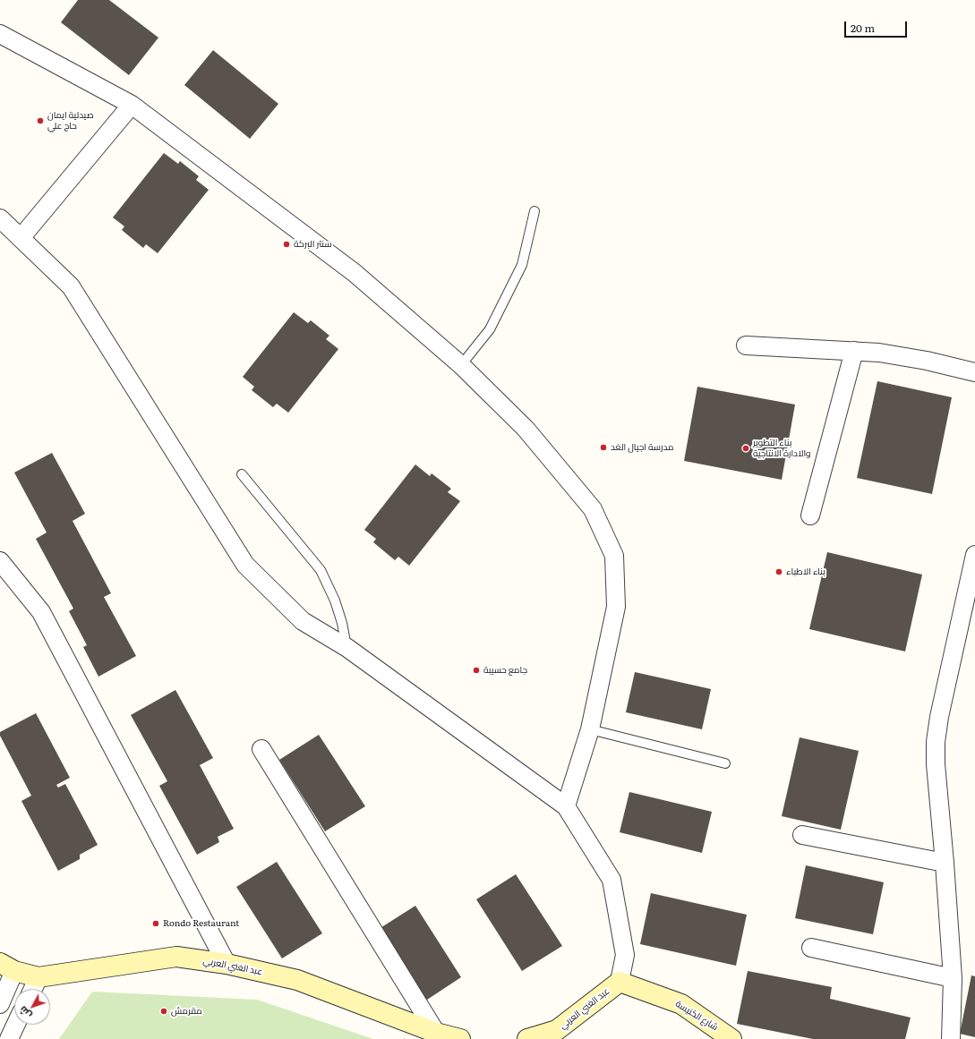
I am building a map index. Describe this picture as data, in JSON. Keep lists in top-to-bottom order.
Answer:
{
  "streets": {
    "street": ["عبد الغني العربي", "شارع الكنيسة"]
  },
  "crossings": [
    ["عبد الغني العربي", "شارع الكنيسة"]
  ],
  "places": [
    "صيدلية ايمان حاج علي",
    "سنتر البركة",
    "مدرسة اجيال الغد",
    "بناء التطوير والادارة الانتاجية",
    "بناء الاطباء",
    "جامع حسيبة",
    "Rondo Restaurant",
    "مقرمش"
  ],
  "scale_bar": "20 m",
  "north": "bottom left"
}
